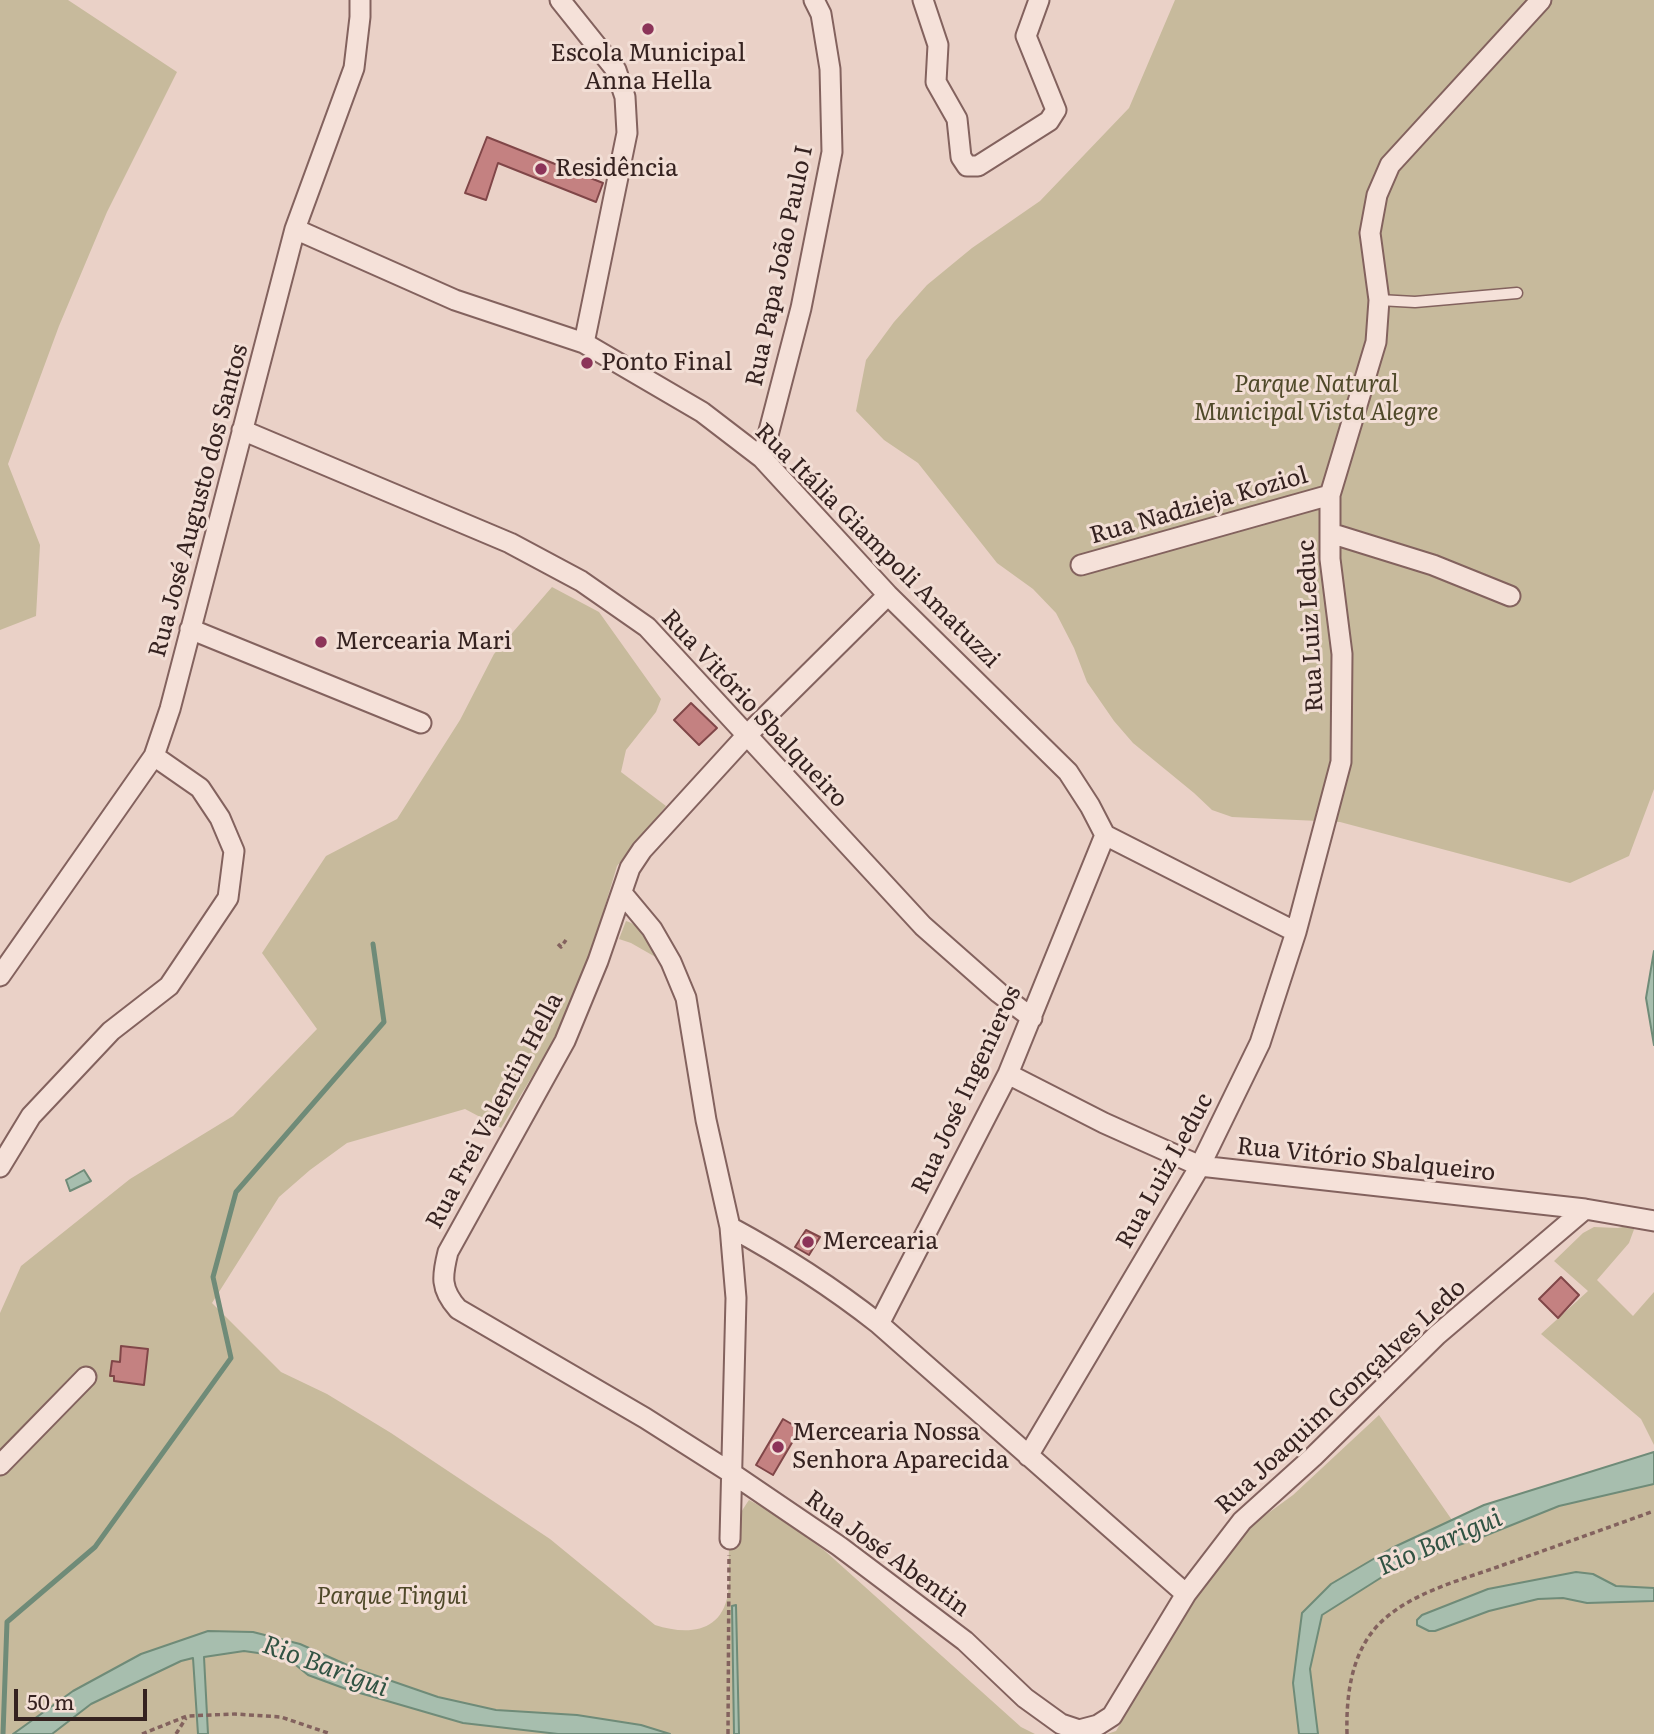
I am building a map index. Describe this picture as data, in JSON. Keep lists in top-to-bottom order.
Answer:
{
  "streets": {
    "street": [
      "Rua Papa João Paulo I",
      "Rua José Augusto dos Santos",
      "Rua Nadzieja Koziol",
      "Rua Itália Giampoli Amatuzzi",
      "Rua Luiz Leduc",
      "Rua Vitório Sbalqueiro",
      "Rua José Ingenieros",
      "Rua Frei Valentin Hella",
      "Rua Joaquim Gonçalves Ledo",
      "Rua José Abentin"
    ]
  },
  "crossings": [
    ["Rua Papa João Paulo I", "Rua Itália Giampoli Amatuzzi"],
    ["Rua José Augusto dos Santos", "Rua Itália Giampoli Amatuzzi"],
    ["Rua José Augusto dos Santos", "Rua Vitório Sbalqueiro"],
    ["Rua Nadzieja Koziol", "Rua Luiz Leduc"],
    ["Rua Itália Giampoli Amatuzzi", "Rua José Ingenieros"],
    ["Rua Itália Giampoli Amatuzzi", "Rua Frei Valentin Hella"],
    ["Rua Luiz Leduc", "Rua Vitório Sbalqueiro"],
    ["Rua Vitório Sbalqueiro", "Rua José Ingenieros"],
    ["Rua Vitório Sbalqueiro", "Rua Frei Valentin Hella"],
    ["Rua Vitório Sbalqueiro", "Rua Joaquim Gonçalves Ledo"],
    ["Rua Frei Valentin Hella", "Rua José Abentin"],
    ["Rua Joaquim Gonçalves Ledo", "Rua José Abentin"]
  ],
  "water": ["Rio Barigui"],
  "parks": ["Parque Natural Municipal Vista Alegre", "Parque Tingui"],
  "places": [
    "Escola Municipal Anna Hella",
    "Residência",
    "Ponto Final",
    "Mercearia Mari",
    "Mercearia",
    "Mercearia Nossa Senhora Aparecida"
  ],
  "scale_bar": "50 m"
}
